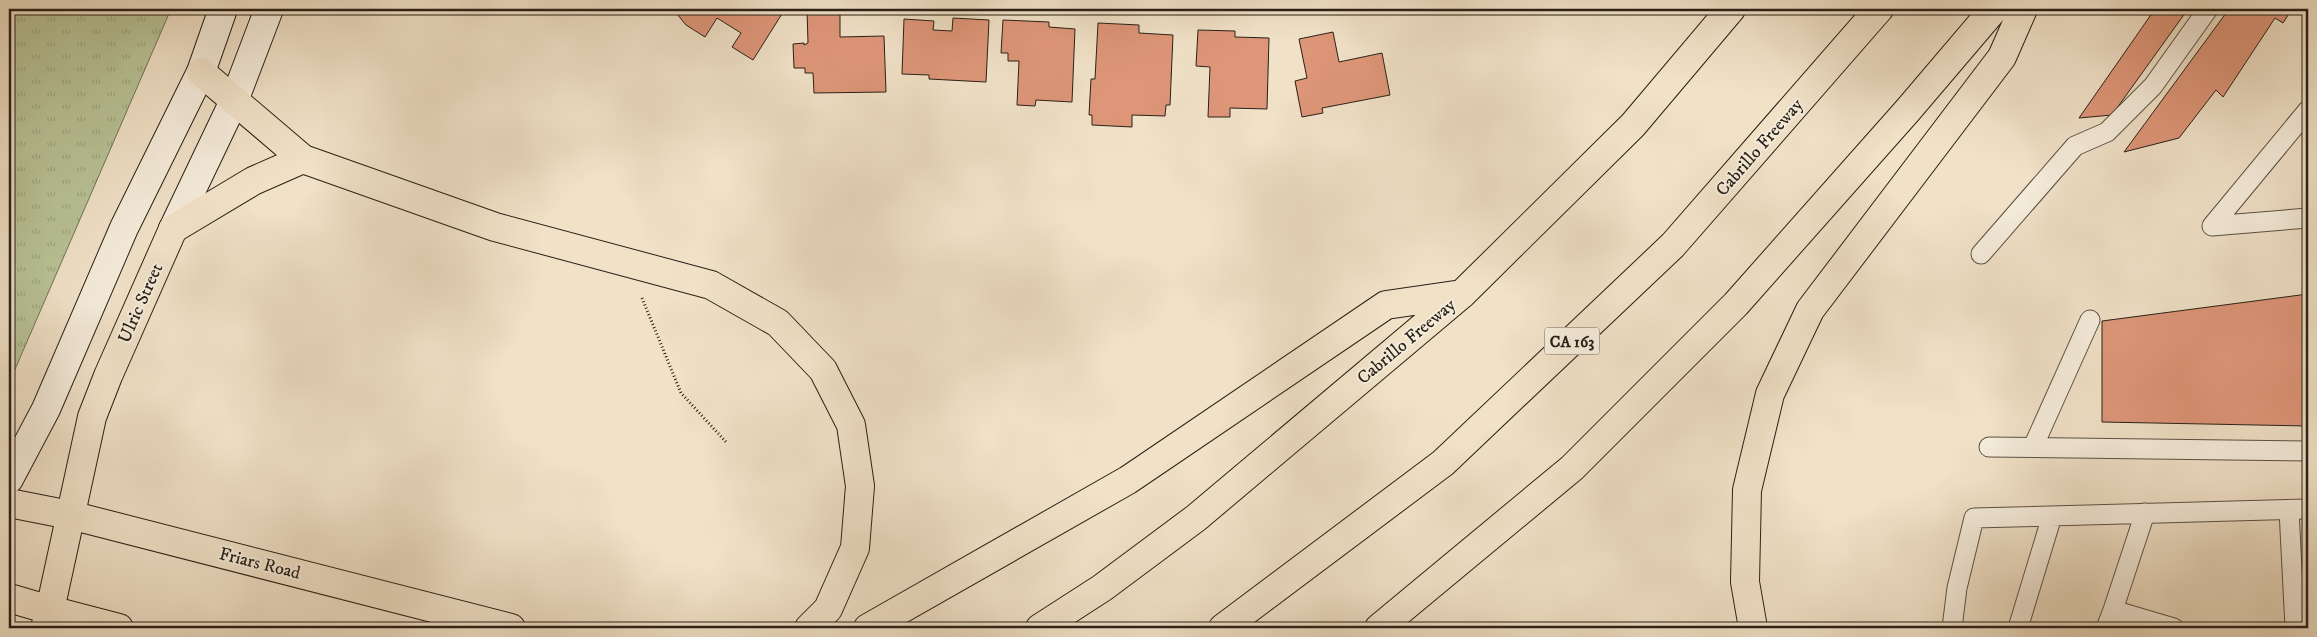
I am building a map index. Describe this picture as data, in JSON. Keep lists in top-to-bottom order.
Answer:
{
  "streets": {
    "main road": [
      "Cabrillo Freeway",
      "Ulric Street",
      "CA 163",
      "Friars Road"
    ]
  },
  "crossings": [
    ["Ulric Street", "Friars Road"]
  ]
}
